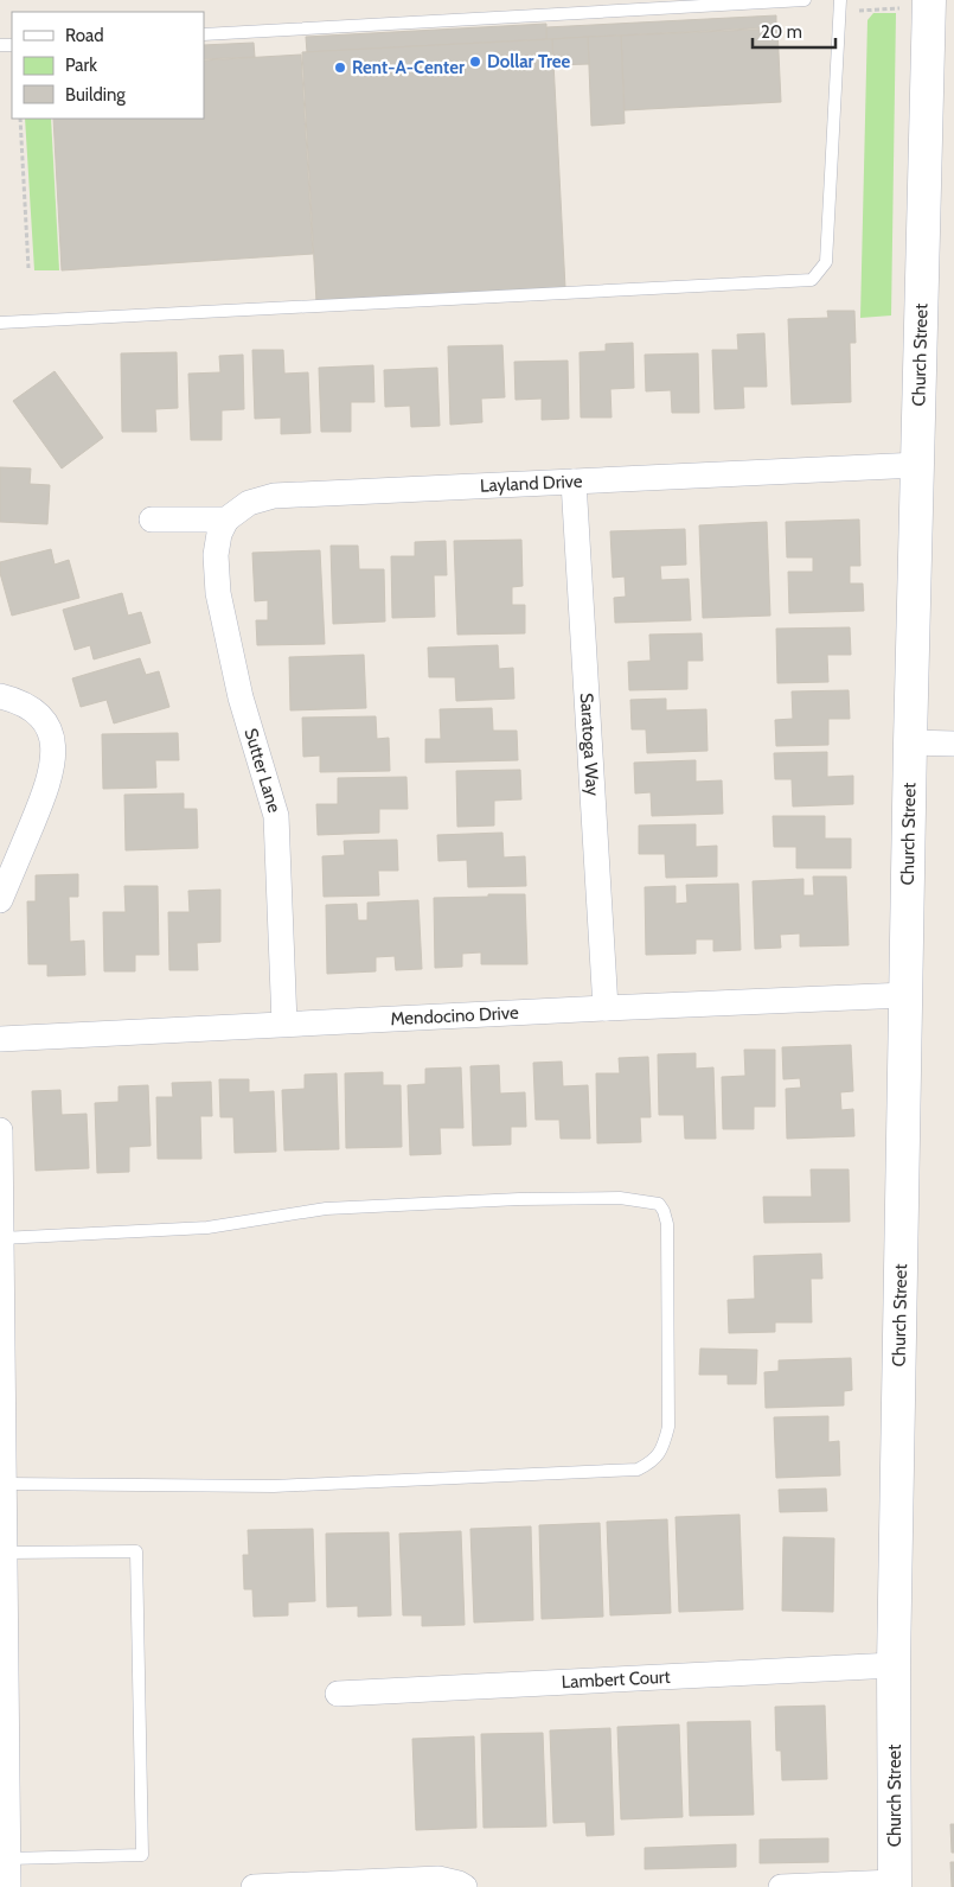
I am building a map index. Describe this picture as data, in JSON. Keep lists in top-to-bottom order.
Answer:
{
  "streets": {
    "street": [
      "Church Street",
      "Layland Drive",
      "Saratoga Way",
      "Sutter Lane",
      "Mendocino Drive",
      "Lambert Court"
    ]
  },
  "crossings": [
    ["Church Street", "Layland Drive"],
    ["Church Street", "Mendocino Drive"],
    ["Church Street", "Lambert Court"],
    ["Layland Drive", "Saratoga Way"],
    ["Layland Drive", "Sutter Lane"],
    ["Saratoga Way", "Mendocino Drive"],
    ["Sutter Lane", "Mendocino Drive"]
  ],
  "places": ["Dollar Tree", "Rent-A-Center"],
  "legend": ["Road", "Park", "Building"],
  "scale_bar": "20 m"
}
